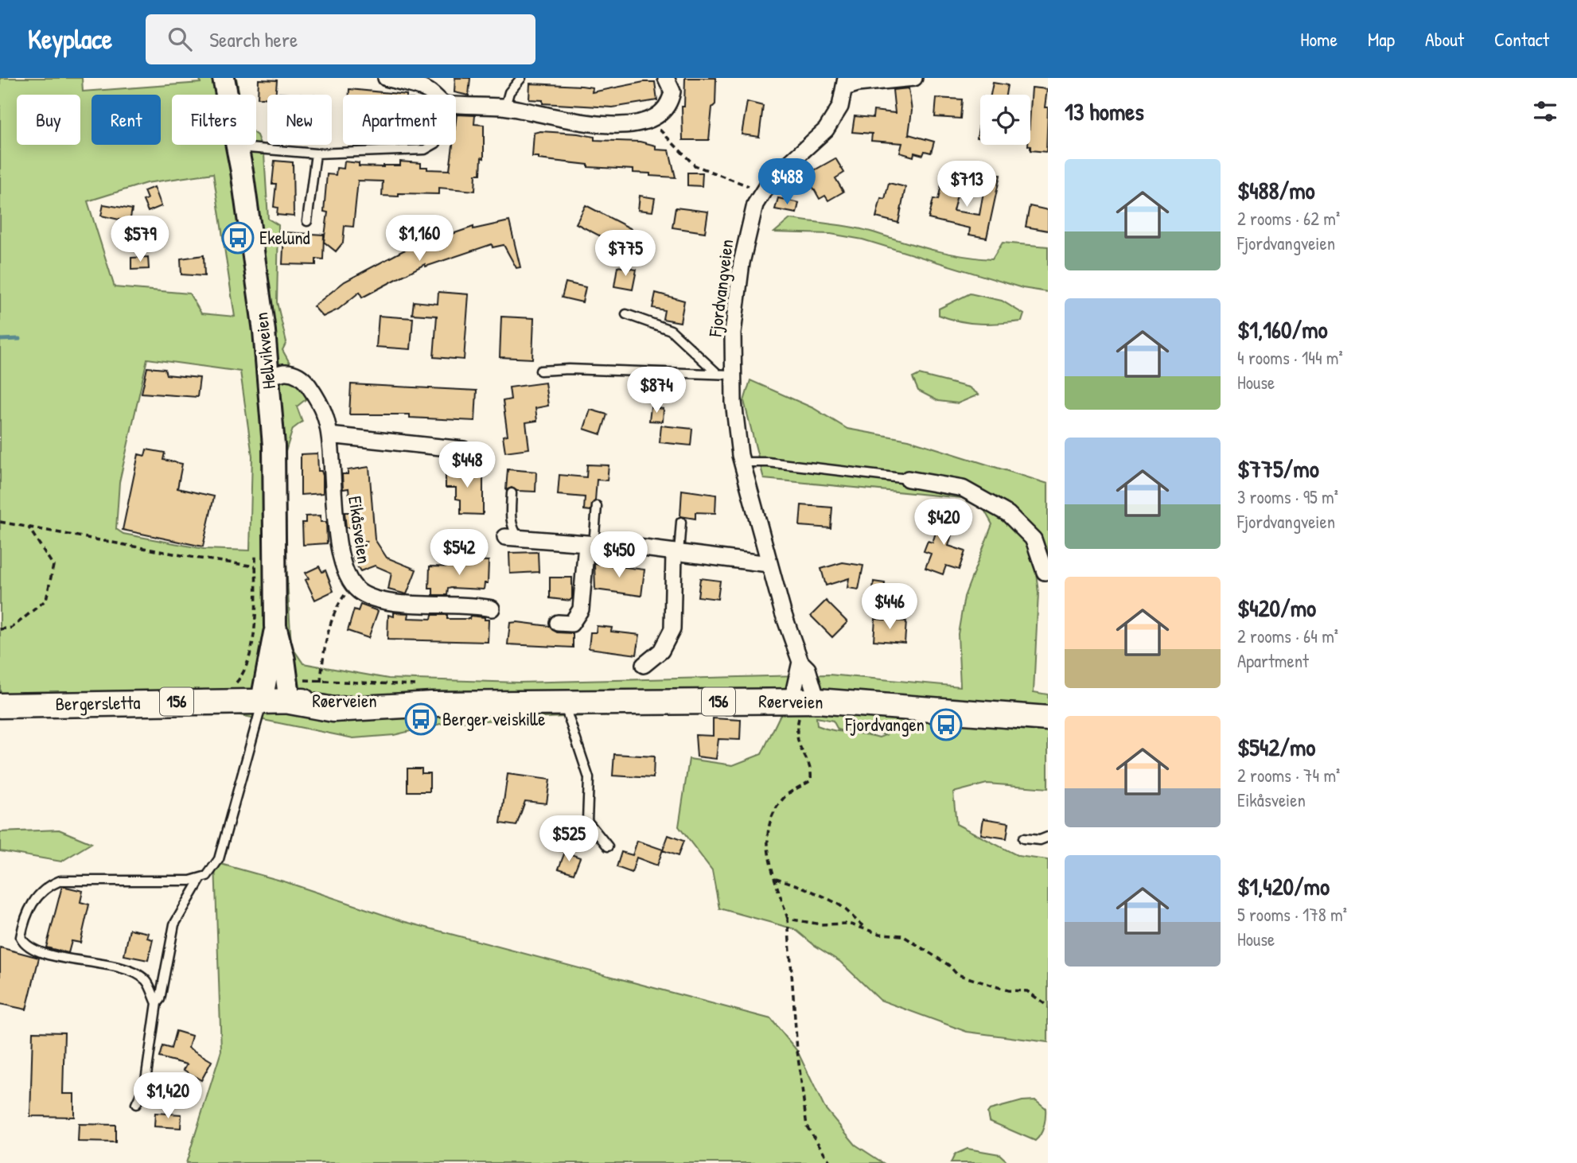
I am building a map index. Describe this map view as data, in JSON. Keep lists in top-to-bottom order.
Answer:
{
  "streets": {
    "main road": [
      "Hellvikveien",
      "Røerveien",
      "156",
      "Bergersletta"
    ],
    "street": ["Fjordvangveien", "Eikåsveien"]
  },
  "crossings": [
    ["Fjordvangveien", "Røerveien"],
    ["Hellvikveien", "Eikåsveien"],
    ["Hellvikveien", "Røerveien"],
    ["Hellvikveien", "Bergersletta"],
    ["Røerveien", "Bergersletta"]
  ],
  "places": {
    "bus stop": ["Ekelund", "Berger veiskille", "Fjordvangen"]
  },
  "page": {
    "header": "Keyplace",
    "search": "Search here",
    "nav": [
      "Home",
      "Map",
      "About",
      "Contact"
    ],
    "heading": "13 homes",
    "chip": [
      "Buy",
      "Rent",
      "Filters",
      "New",
      "Apartment"
    ],
    "list": [
      {
        "name": "$488/mo",
        "note": "2 rooms · 62 m² · Fjordvangveien"
      },
      {
        "name": "$1,160/mo",
        "note": "4 rooms · 144 m² · House"
      },
      {
        "name": "$775/mo",
        "note": "3 rooms · 95 m² · Fjordvangveien"
      },
      {
        "name": "$420/mo",
        "note": "2 rooms · 64 m² · Apartment"
      },
      {
        "name": "$542/mo",
        "note": "2 rooms · 74 m² · Eikåsveien"
      },
      {
        "name": "$1,420/mo",
        "note": "5 rooms · 178 m² · House"
      }
    ],
    "price": [
      "$488",
      "$713",
      "$1,160",
      "$579",
      "$775",
      "$874",
      "$448",
      "$420",
      "$542",
      "$450",
      "$446",
      "$525",
      "$1,420"
    ]
  }
}
